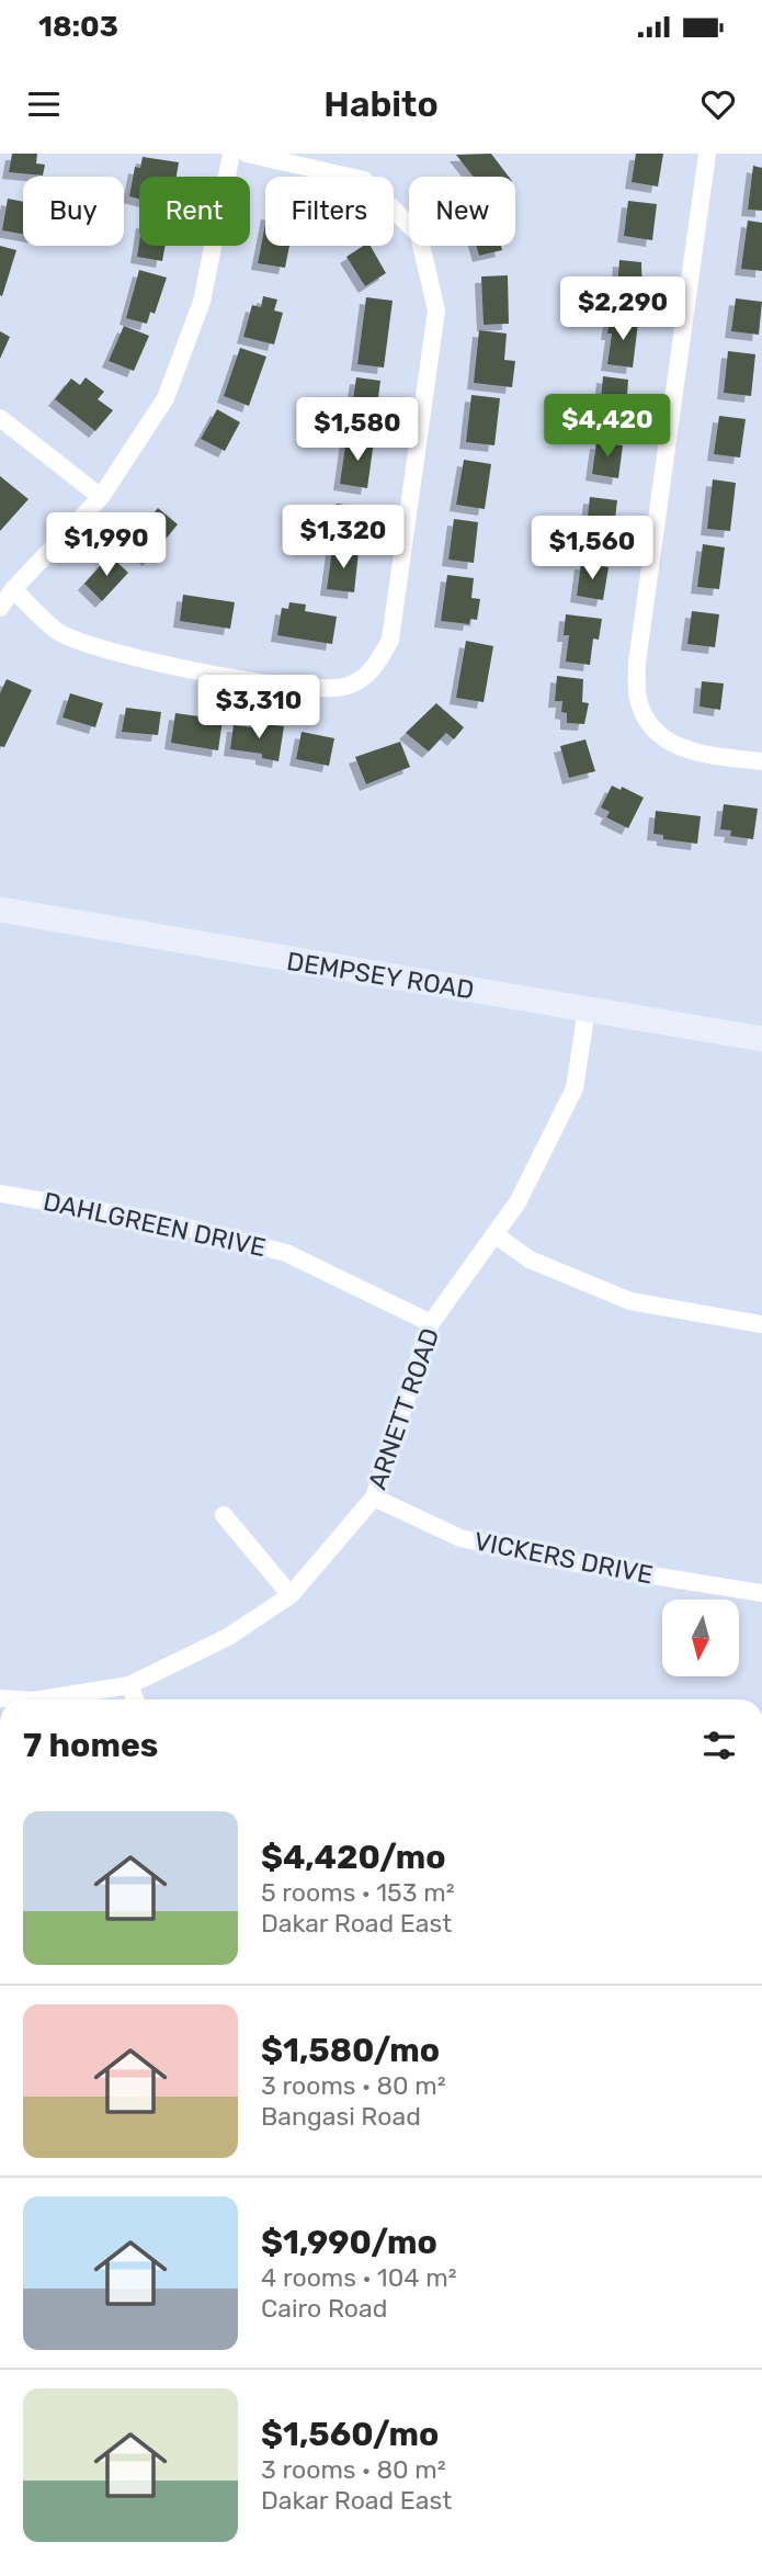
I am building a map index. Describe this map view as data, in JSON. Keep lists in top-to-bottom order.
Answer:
{
  "streets": {
    "main road": ["DEMPSEY ROAD"],
    "street": ["DAHLGREEN DRIVE", "ARNETT ROAD", "VICKERS DRIVE"]
  },
  "crossings": [
    ["DEMPSEY ROAD", "ARNETT ROAD"],
    ["DAHLGREEN DRIVE", "ARNETT ROAD"],
    ["ARNETT ROAD", "VICKERS DRIVE"]
  ],
  "north": "bottom",
  "page": {
    "status": "18:03",
    "header": "Habito",
    "chip": [
      "Buy",
      "Rent",
      "Filters",
      "New"
    ],
    "price": [
      "$2,290",
      "$4,420",
      "$1,580",
      "$1,320",
      "$1,990",
      "$1,560",
      "$3,310"
    ],
    "heading": "7 homes",
    "list": [
      {
        "name": "$4,420/mo",
        "note": "5 rooms · 153 m² · Dakar Road East"
      },
      {
        "name": "$1,580/mo",
        "note": "3 rooms · 80 m² · Bangasi Road"
      },
      {
        "name": "$1,990/mo",
        "note": "4 rooms · 104 m² · Cairo Road"
      },
      {
        "name": "$1,560/mo",
        "note": "3 rooms · 80 m² · Dakar Road East"
      }
    ]
  }
}
